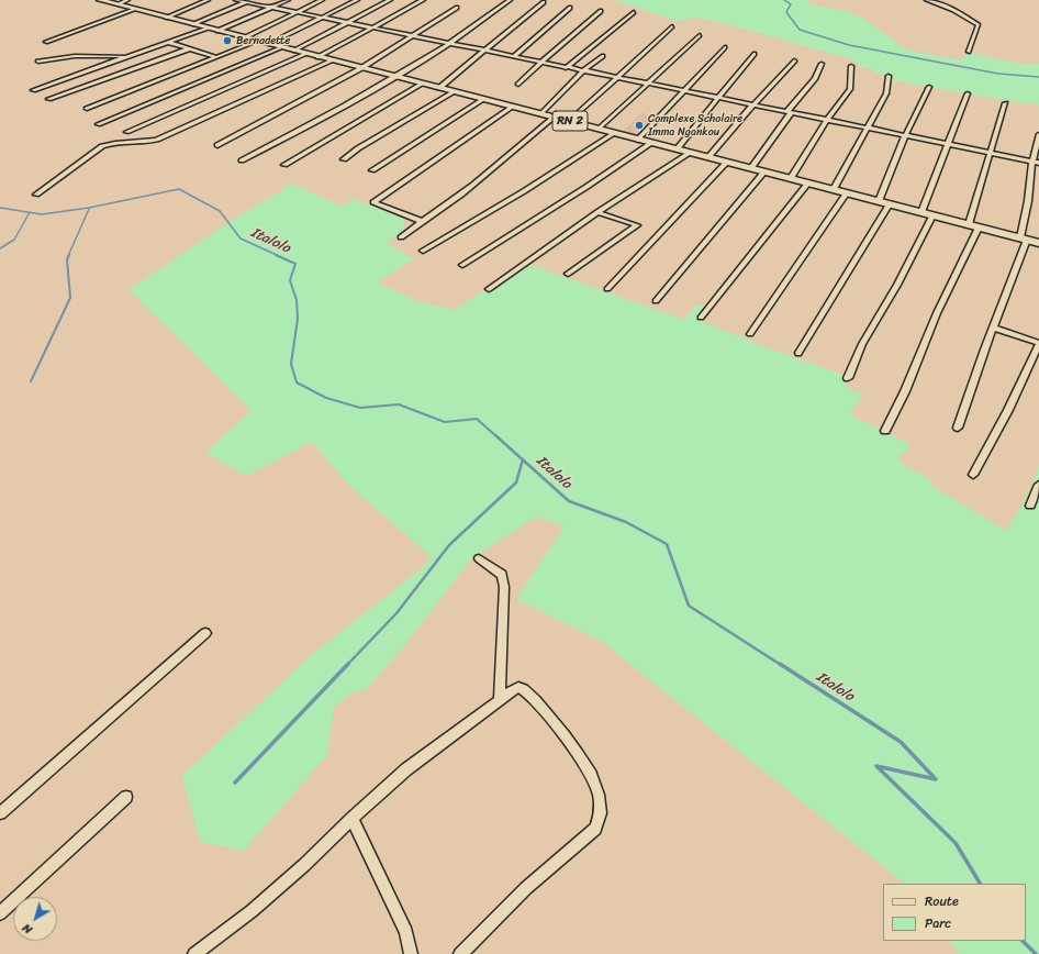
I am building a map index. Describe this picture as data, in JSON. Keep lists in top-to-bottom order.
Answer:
{
  "streets": {
    "highway": ["RN 2"]
  },
  "water": ["Italolo"],
  "places": ["Bernadette", "Complexe Scholaire Imma Ngankou"],
  "legend": ["Route", "Parc"],
  "north": "bottom left"
}
